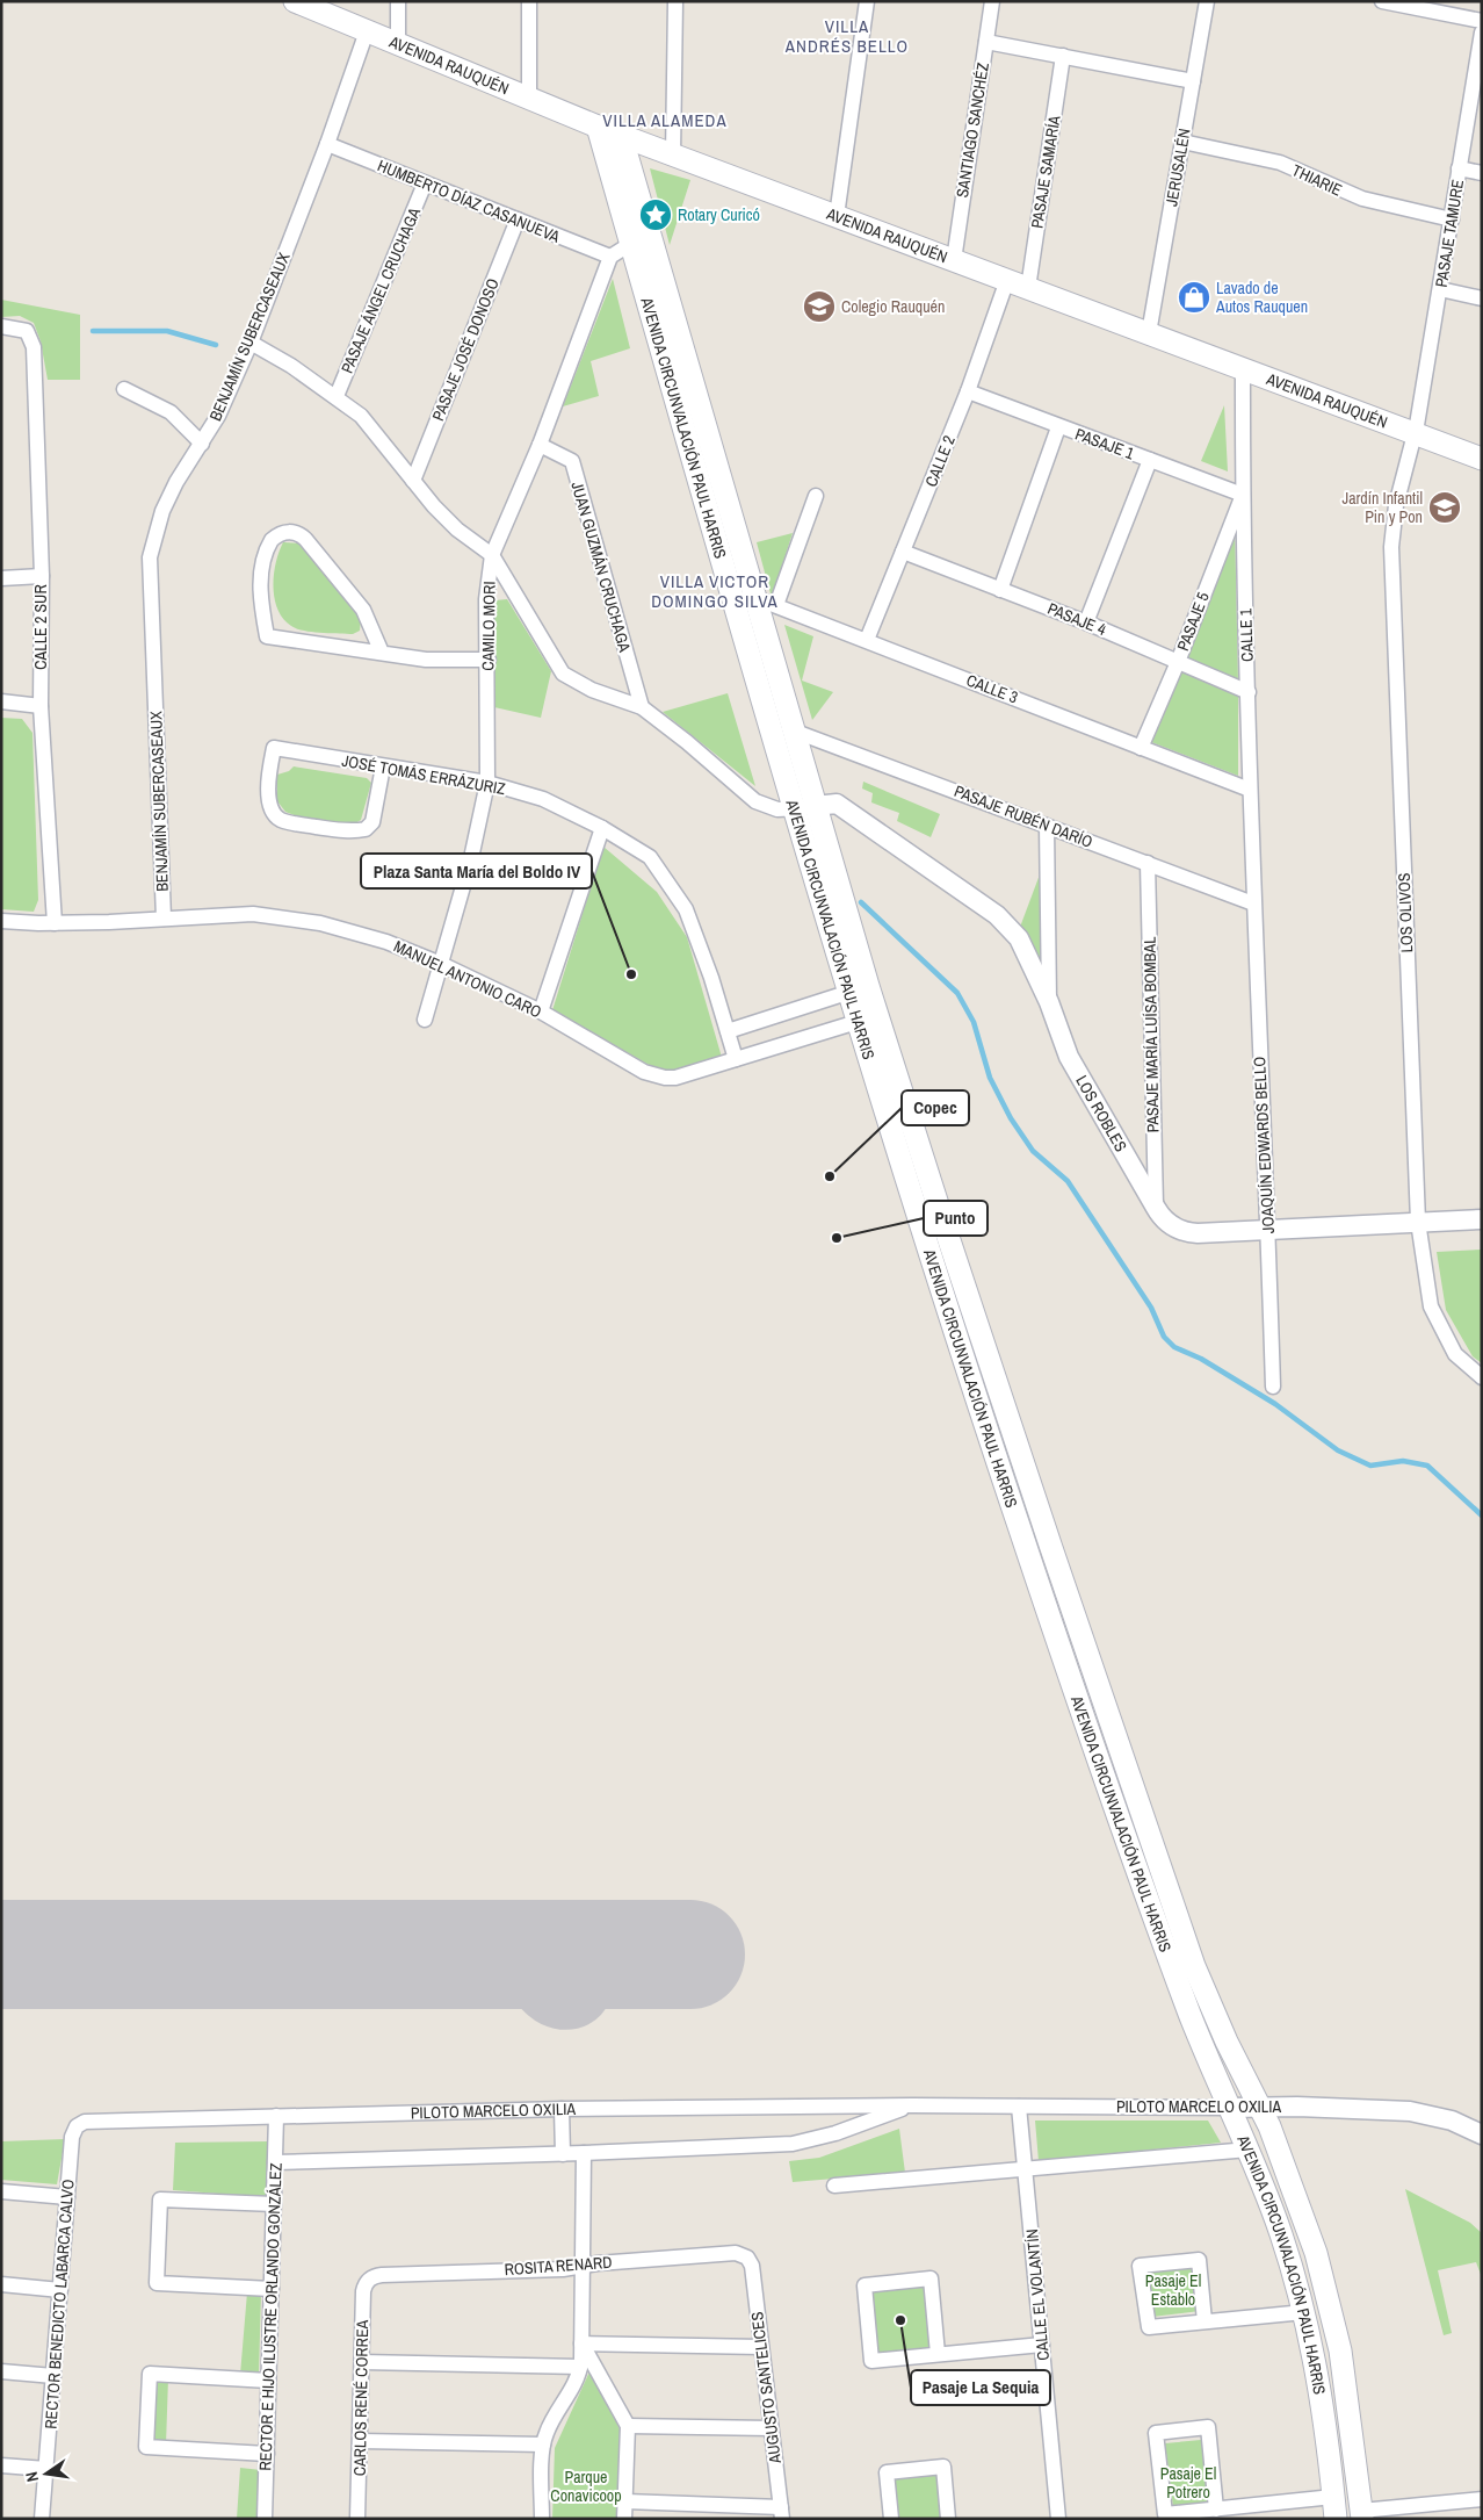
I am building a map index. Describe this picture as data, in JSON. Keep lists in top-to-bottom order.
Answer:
{
  "streets": {
    "main road": ["AVENIDA RAUQUÉN", "AVENIDA CIRCUNVALACIÓN PAUL HARRIS"],
    "street": [
      "SANTIAGO SANCHÉZ",
      "JERUSALÉN",
      "PASAJE SAMARÍA",
      "THIARIE",
      "HUMBERTO DÍAZ CASANUEVA",
      "PASAJE TAMURE",
      "PASAJE ÁNGEL CRUCHAGA",
      "BENJAMÍN SUBERCASEAUX",
      "PASAJE JOSÉ DONOSO",
      "PASAJE 1",
      "CALLE 2",
      "JUAN GUZMÁN CRUCHAGA",
      "PASAJE 4",
      "PASAJE 5",
      "CAMILO MORI",
      "CALLE 2 SUR",
      "CALLE 1",
      "CALLE 3",
      "JOSÉ TOMÁS ERRÁZURIZ",
      "PASAJE RUBÉN DARÍO",
      "LOS OLIVOS",
      "MANUEL ANTONIO CARO",
      "PASAJE MARÍA LUÍSA BOMBAL",
      "LOS ROBLES",
      "JOAQUÍN EDWARDS BELLO",
      "PILOTO MARCELO OXILIA",
      "ROSITA RENARD",
      "CALLE EL VOLANTÍN",
      "RECTOR BENEDICTO LABARCA CALVO",
      "RECTOR E HIJO ILUSTRE ORLANDO GONZÁLEZ",
      "AUGUSTO SANTELICES",
      "CARLOS RENÉ CORREA"
    ]
  },
  "crossings": [
    ["AVENIDA RAUQUÉN", "SANTIAGO SANCHÉZ"],
    ["AVENIDA RAUQUÉN", "JERUSALÉN"],
    ["AVENIDA RAUQUÉN", "PASAJE SAMARÍA"],
    ["AVENIDA RAUQUÉN", "PASAJE TAMURE"],
    ["AVENIDA RAUQUÉN", "BENJAMÍN SUBERCASEAUX"],
    ["AVENIDA RAUQUÉN", "AVENIDA CIRCUNVALACIÓN PAUL HARRIS"],
    ["AVENIDA RAUQUÉN", "CALLE 2"],
    ["AVENIDA RAUQUÉN", "CALLE 1"],
    ["AVENIDA RAUQUÉN", "LOS OLIVOS"],
    ["JERUSALÉN", "THIARIE"],
    ["THIARIE", "PASAJE TAMURE"],
    ["HUMBERTO DÍAZ CASANUEVA", "PASAJE ÁNGEL CRUCHAGA"],
    ["HUMBERTO DÍAZ CASANUEVA", "BENJAMÍN SUBERCASEAUX"],
    ["HUMBERTO DÍAZ CASANUEVA", "PASAJE JOSÉ DONOSO"],
    ["HUMBERTO DÍAZ CASANUEVA", "CAMILO MORI"],
    ["PASAJE TAMURE", "LOS OLIVOS"],
    ["BENJAMÍN SUBERCASEAUX", "MANUEL ANTONIO CARO"],
    ["AVENIDA CIRCUNVALACIÓN PAUL HARRIS", "CALLE 3"],
    ["AVENIDA CIRCUNVALACIÓN PAUL HARRIS", "PASAJE RUBÉN DARÍO"],
    ["AVENIDA CIRCUNVALACIÓN PAUL HARRIS", "MANUEL ANTONIO CARO"],
    ["AVENIDA CIRCUNVALACIÓN PAUL HARRIS", "LOS ROBLES"],
    ["AVENIDA CIRCUNVALACIÓN PAUL HARRIS", "PILOTO MARCELO OXILIA"],
    ["PASAJE 1", "CALLE 2"],
    ["PASAJE 1", "PASAJE 5"],
    ["PASAJE 1", "CALLE 1"],
    ["CALLE 2", "PASAJE 4"],
    ["CALLE 2", "CALLE 3"],
    ["JUAN GUZMÁN CRUCHAGA", "CAMILO MORI"],
    ["PASAJE 4", "PASAJE 5"],
    ["PASAJE 4", "CALLE 1"],
    ["PASAJE 5", "CALLE 1"],
    ["PASAJE 5", "CALLE 3"],
    ["CAMILO MORI", "JOSÉ TOMÁS ERRÁZURIZ"],
    ["CAMILO MORI", "MANUEL ANTONIO CARO"],
    ["CALLE 2 SUR", "MANUEL ANTONIO CARO"],
    ["CALLE 1", "CALLE 3"],
    ["CALLE 1", "PASAJE RUBÉN DARÍO"],
    ["CALLE 1", "JOAQUÍN EDWARDS BELLO"],
    ["JOSÉ TOMÁS ERRÁZURIZ", "MANUEL ANTONIO CARO"],
    ["PASAJE RUBÉN DARÍO", "PASAJE MARÍA LUÍSA BOMBAL"],
    ["PASAJE RUBÉN DARÍO", "JOAQUÍN EDWARDS BELLO"],
    ["LOS OLIVOS", "LOS ROBLES"],
    ["PASAJE MARÍA LUÍSA BOMBAL", "LOS ROBLES"],
    ["LOS ROBLES", "JOAQUÍN EDWARDS BELLO"],
    ["PILOTO MARCELO OXILIA", "CALLE EL VOLANTÍN"],
    ["PILOTO MARCELO OXILIA", "RECTOR BENEDICTO LABARCA CALVO"],
    ["PILOTO MARCELO OXILIA", "RECTOR E HIJO ILUSTRE ORLANDO GONZÁLEZ"],
    ["ROSITA RENARD", "AUGUSTO SANTELICES"],
    ["ROSITA RENARD", "CARLOS RENÉ CORREA"]
  ],
  "districts": ["VILLA ANDRÉS BELLO", "VILLA ALAMEDA", "VILLA VICTOR DOMINGO SILVA"],
  "parks": ["Pasaje El Establo", "Pasaje El Potrero", "Parque Conavicoop"],
  "places": {
    "place": ["Rotary Curicó"],
    "shop": ["Lavado de Autos Rauquen"],
    "school or university": ["Colegio Rauquén", "Jardín Infantil Pin y Pon"],
    "other": [
      "Plaza Santa María del Boldo IV",
      "Copec",
      "Punto",
      "Pasaje La Sequia"
    ]
  },
  "north": "left"
}
